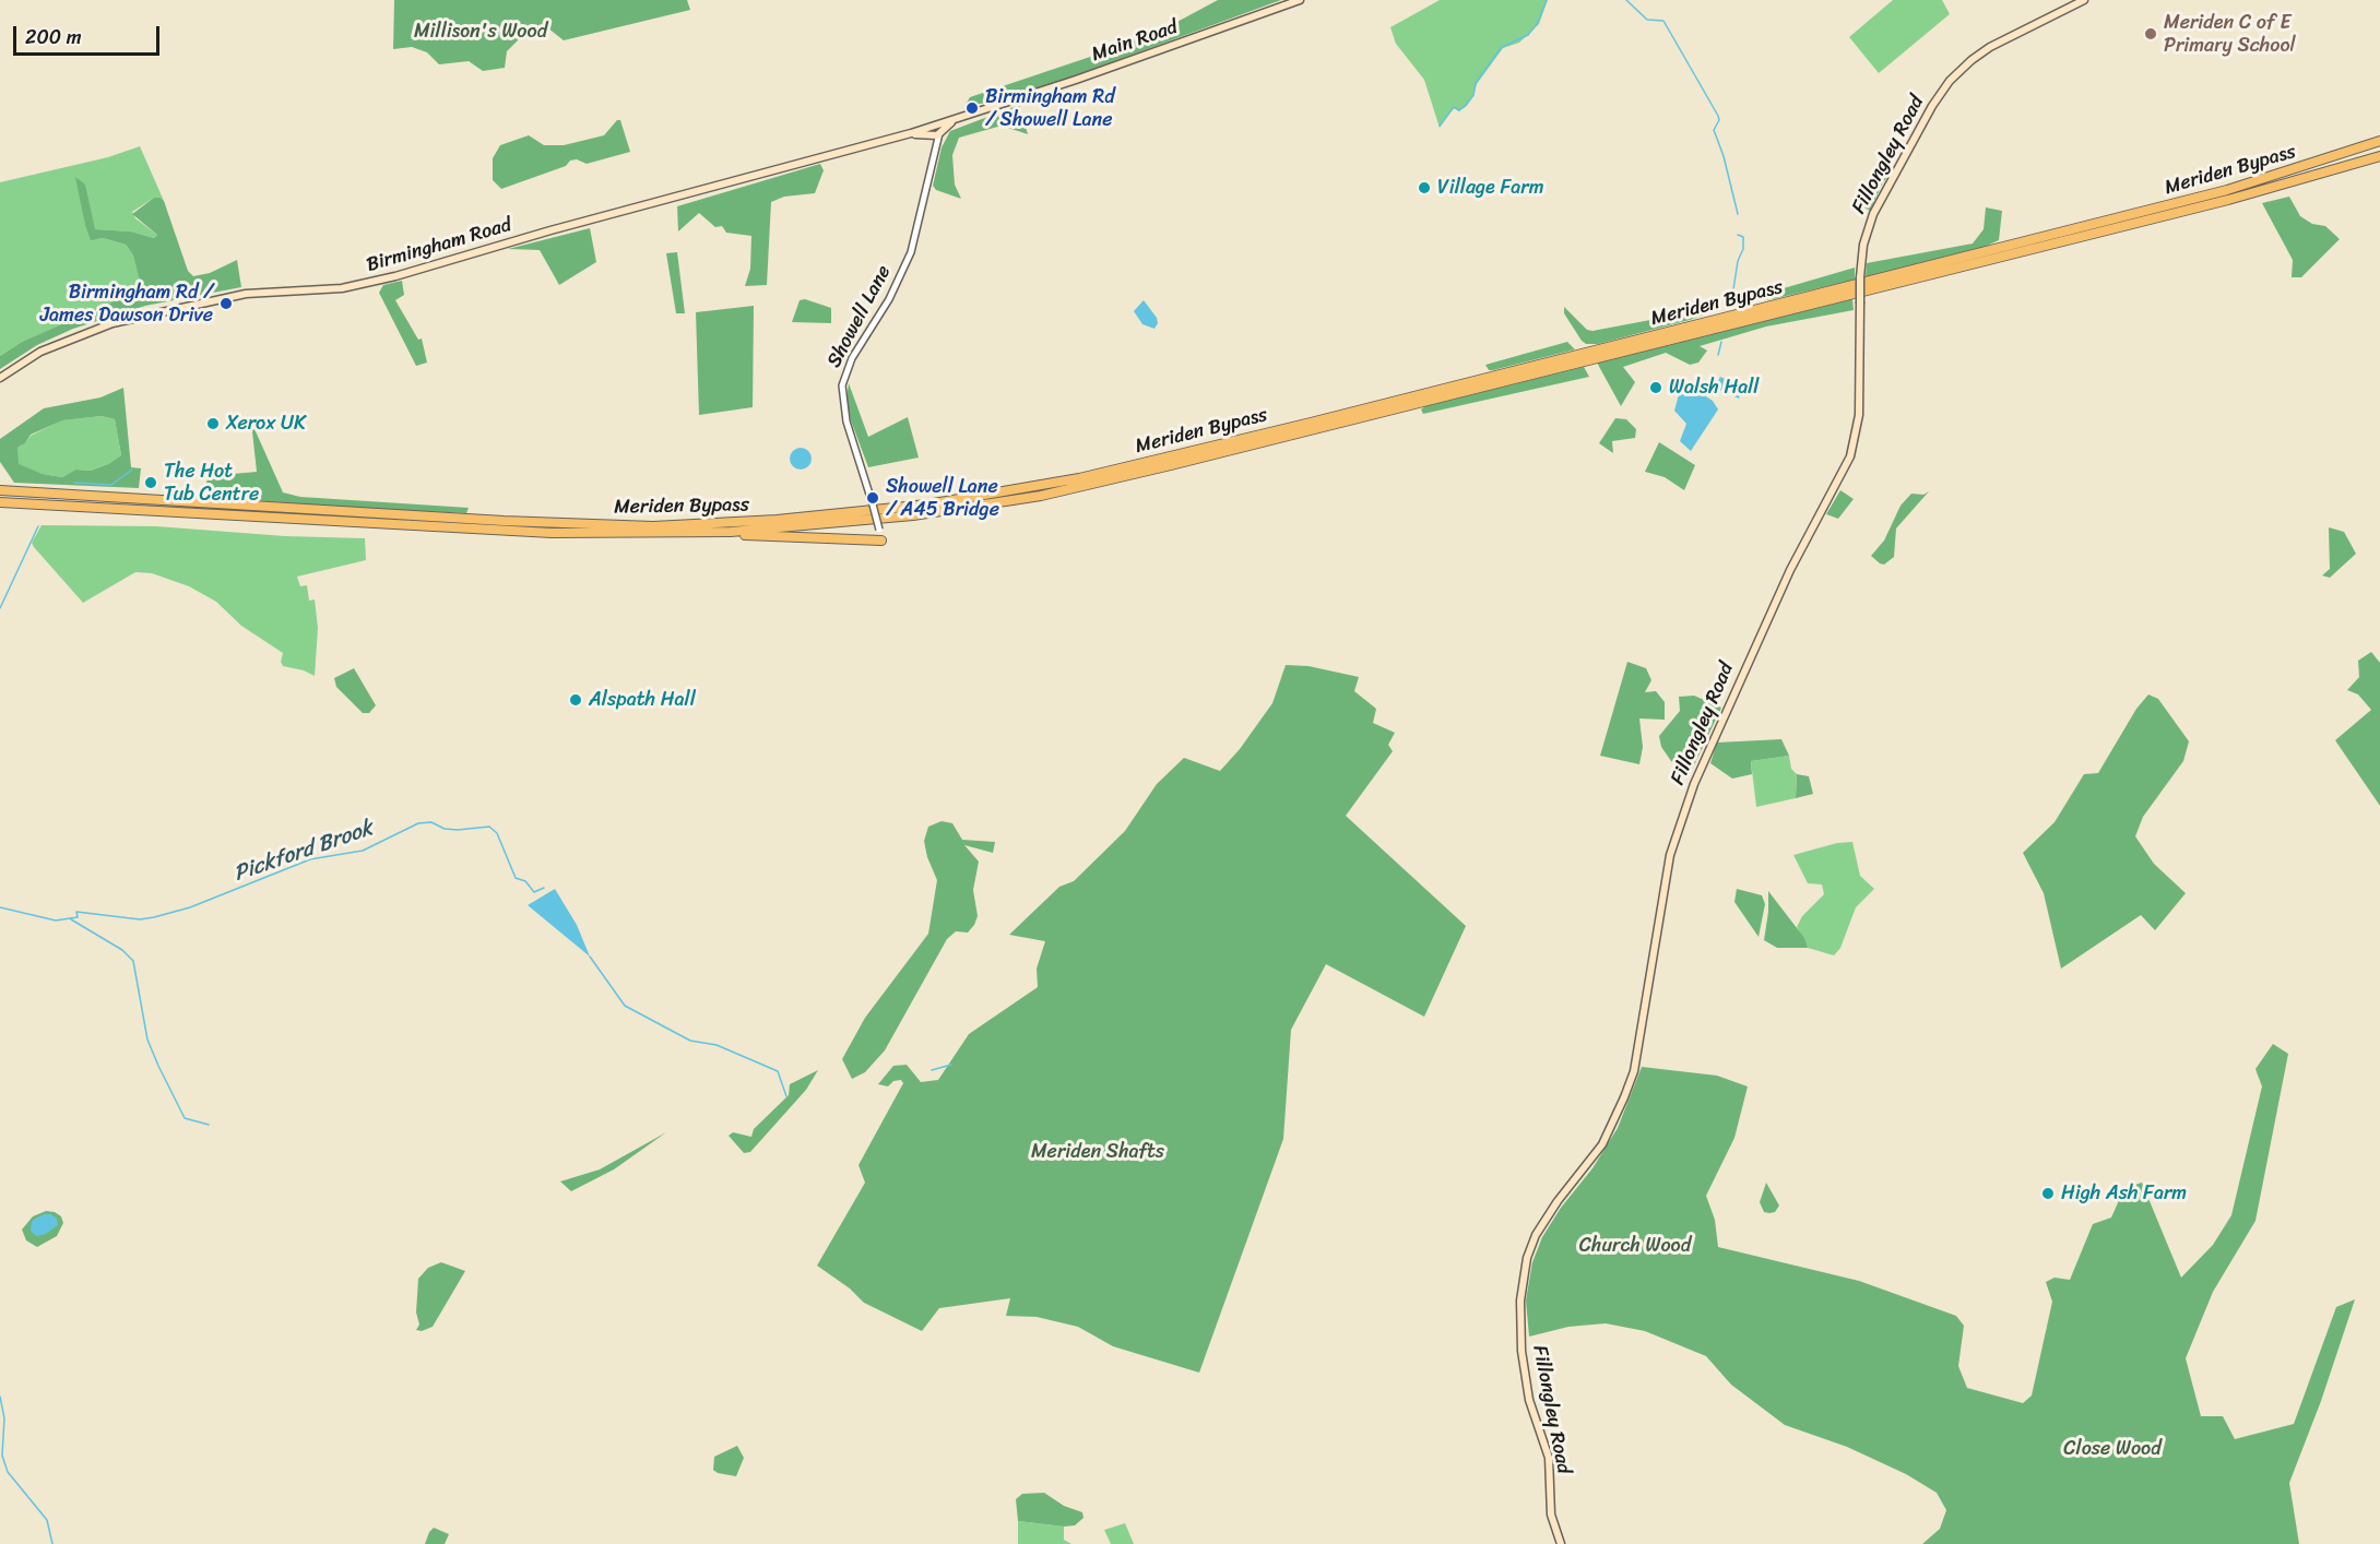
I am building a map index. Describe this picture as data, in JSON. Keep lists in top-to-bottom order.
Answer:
{
  "streets": {
    "highway": ["Meriden Bypass"],
    "main road": ["Main Road", "Fillongley Road", "Birmingham Road"],
    "street": ["Showell Lane"]
  },
  "crossings": [
    ["Main Road", "Birmingham Road"],
    ["Main Road", "Showell Lane"],
    ["Birmingham Road", "Showell Lane"]
  ],
  "water": ["Pickford Brook"],
  "parks": [
    "Millison's Wood",
    "Meriden Shafts",
    "Church Wood",
    "Close Wood"
  ],
  "places": [
    "Meriden C of E Primary School",
    "Birmingham Rd / Showell Lane",
    "Village Farm",
    "Birmingham Rd / James Dawson Drive",
    "Walsh Hall",
    "Xerox UK",
    "The Hot Tub Centre",
    "Showell Lane / A45 Bridge",
    "Alspath Hall",
    "High Ash Farm"
  ],
  "scale_bar": "200 m"
}
